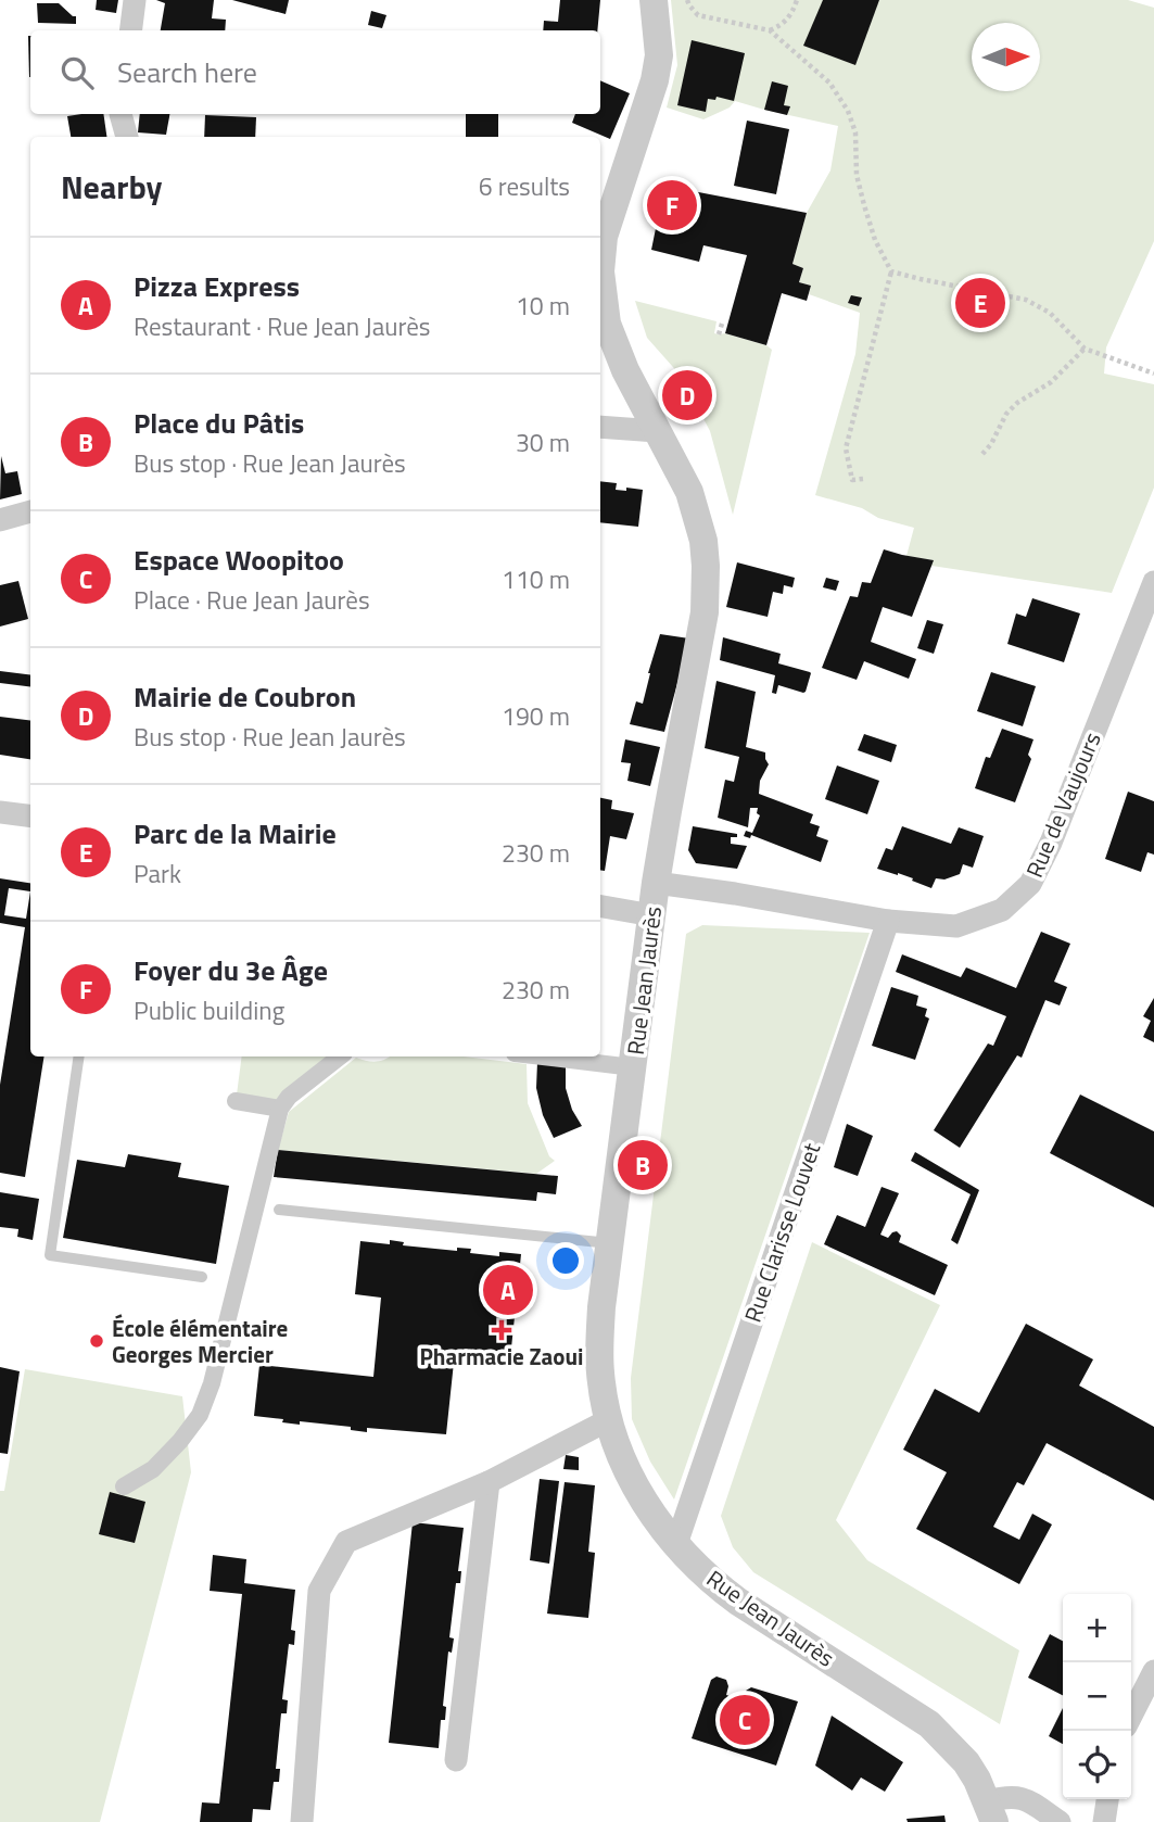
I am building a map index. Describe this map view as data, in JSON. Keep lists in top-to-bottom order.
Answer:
{
  "streets": {
    "street": ["Rue de Vaujours", "Rue Jean Jaurès", "Rue Clarisse Louvet"]
  },
  "crossings": [
    ["Rue de Vaujours", "Rue Jean Jaurès"],
    ["Rue de Vaujours", "Rue Clarisse Louvet"],
    ["Rue Jean Jaurès", "Rue Clarisse Louvet"]
  ],
  "places": {
    "health": ["Pharmacie Zaoui"],
    "other": ["École élémentaire Georges Mercier"]
  },
  "north": "right",
  "page": {
    "search": "Search here",
    "heading": ["Nearby", "6 results"],
    "pins": [
      "F",
      "E",
      "D",
      "B",
      "A",
      "C"
    ],
    "list": [
      {
        "mark": "A",
        "name": "Pizza Express",
        "note": "Restaurant · Rue Jean Jaurès",
        "value": "10 m"
      },
      {
        "mark": "B",
        "name": "Place du Pâtis",
        "note": "Bus stop · Rue Jean Jaurès",
        "value": "30 m"
      },
      {
        "mark": "C",
        "name": "Espace Woopitoo",
        "note": "Place · Rue Jean Jaurès",
        "value": "110 m"
      },
      {
        "mark": "D",
        "name": "Mairie de Coubron",
        "note": "Bus stop · Rue Jean Jaurès",
        "value": "190 m"
      },
      {
        "mark": "E",
        "name": "Parc de la Mairie",
        "note": "Park",
        "value": "230 m"
      },
      {
        "mark": "F",
        "name": "Foyer du 3e Âge",
        "note": "Public building",
        "value": "230 m"
      }
    ],
    "map_buttons": ["+", "−"]
  }
}
